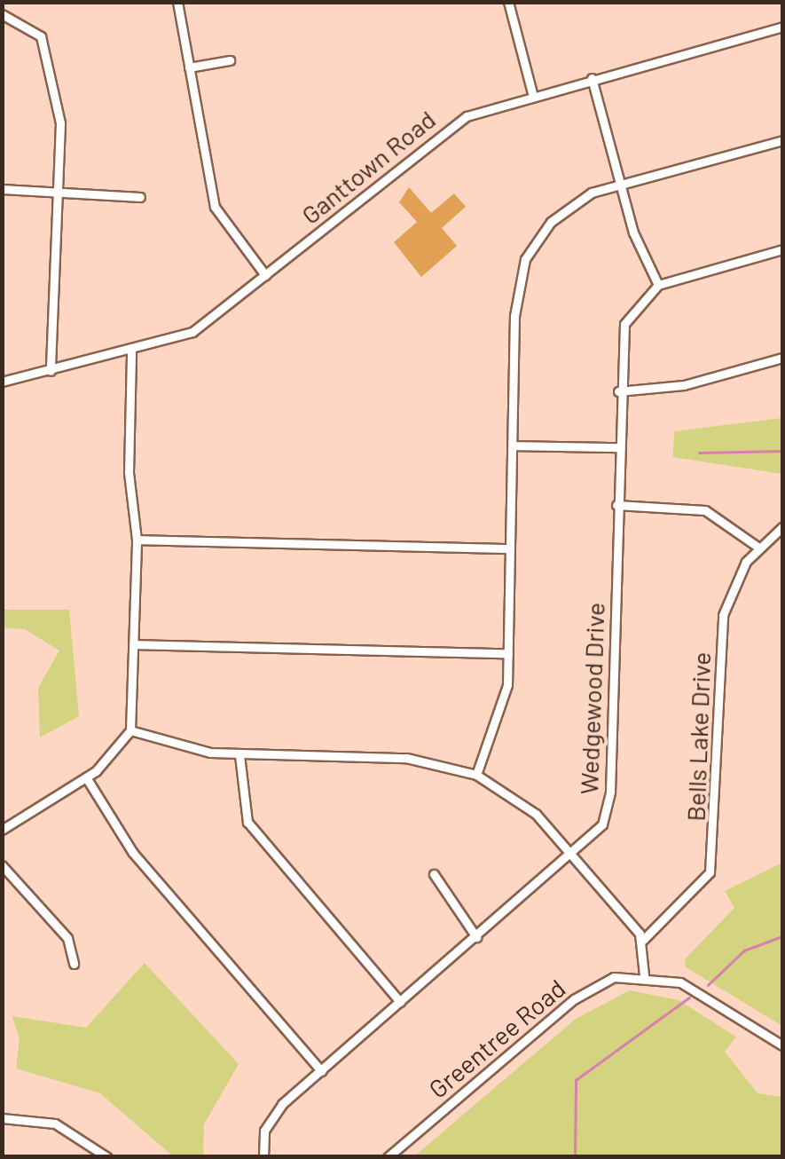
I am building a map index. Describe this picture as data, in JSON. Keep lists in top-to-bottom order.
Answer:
{
  "streets": {
    "street": [
      "Ganttown Road",
      "Wedgewood Drive",
      "Bells Lake Drive",
      "Greentree Road"
    ]
  }
}
